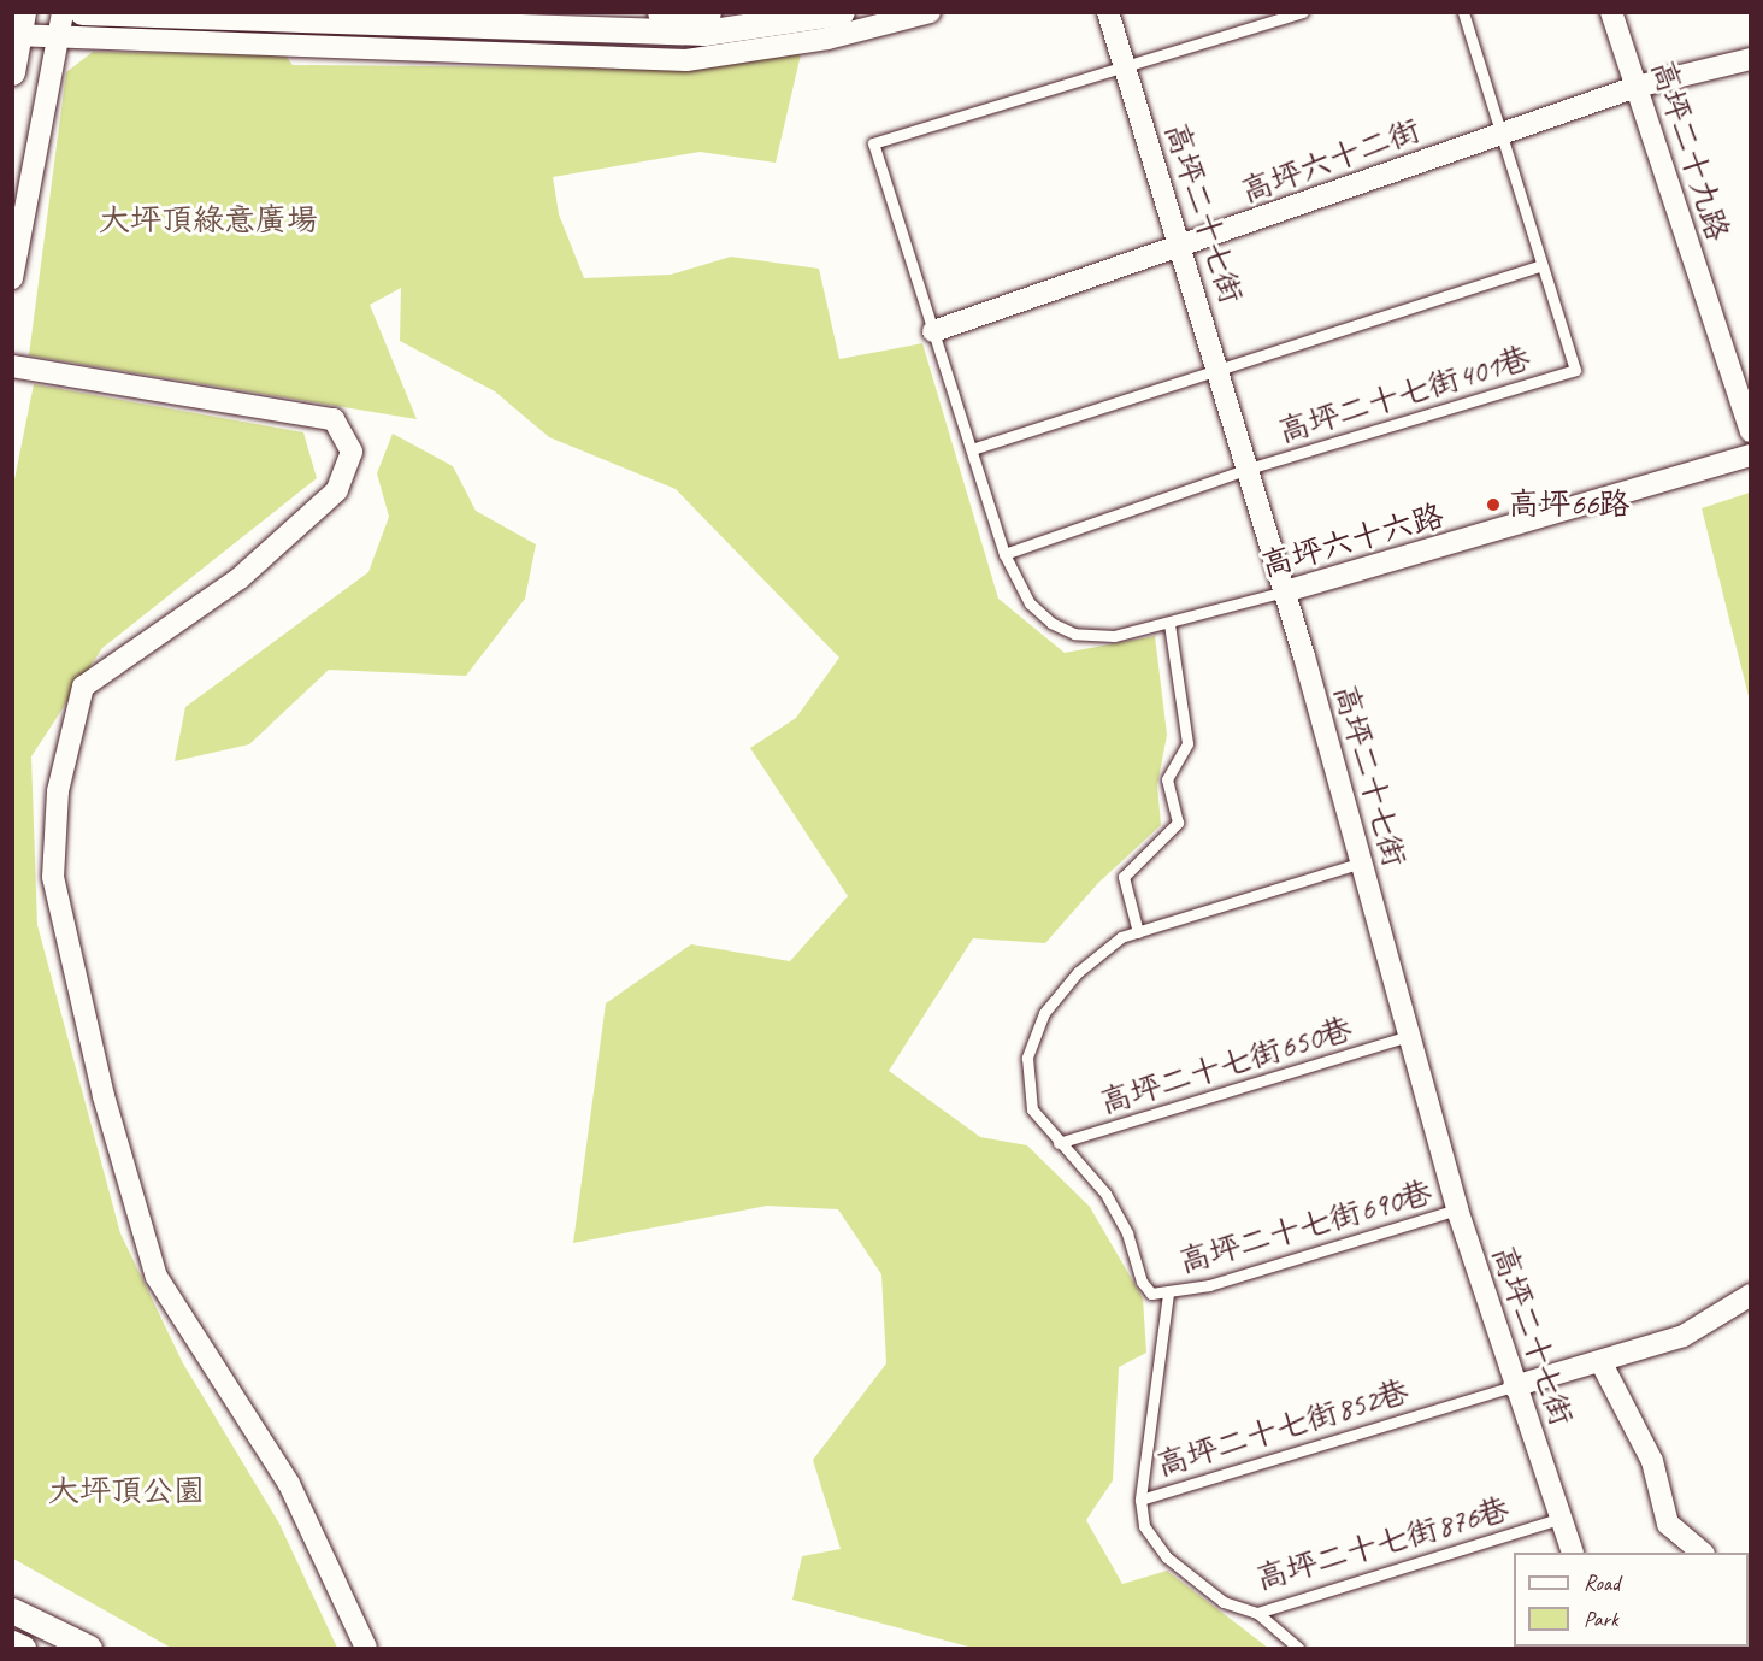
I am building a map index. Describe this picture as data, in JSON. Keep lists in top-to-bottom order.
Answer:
{
  "streets": {
    "street": [
      "高坪二十九路",
      "高坪六十二街",
      "高坪二十七街",
      "高坪六十六路"
    ],
    "lane": [
      "高坪二十七街401巷",
      "高坪二十七街650巷",
      "高坪二十七街690巷",
      "高坪二十七街852巷",
      "高坪二十七街876巷"
    ]
  },
  "crossings": [
    ["高坪二十九路", "高坪六十二街"],
    ["高坪六十二街", "高坪二十七街"],
    ["高坪六十二街", "高坪六十六路"],
    ["高坪二十七街", "高坪二十七街401巷"],
    ["高坪二十七街", "高坪六十六路"],
    ["高坪二十七街", "高坪二十七街650巷"],
    ["高坪二十七街", "高坪二十七街690巷"],
    ["高坪二十七街", "高坪二十七街852巷"],
    ["高坪二十七街", "高坪二十七街876巷"],
    ["高坪二十七街401巷", "高坪六十六路"],
    ["高坪二十七街690巷", "高坪二十七街852巷"],
    ["高坪二十七街852巷", "高坪二十七街876巷"]
  ],
  "parks": ["大坪頂綠意廣場", "大坪頂公園"],
  "places": ["高坪66路"],
  "legend": ["Road", "Park"]
}
